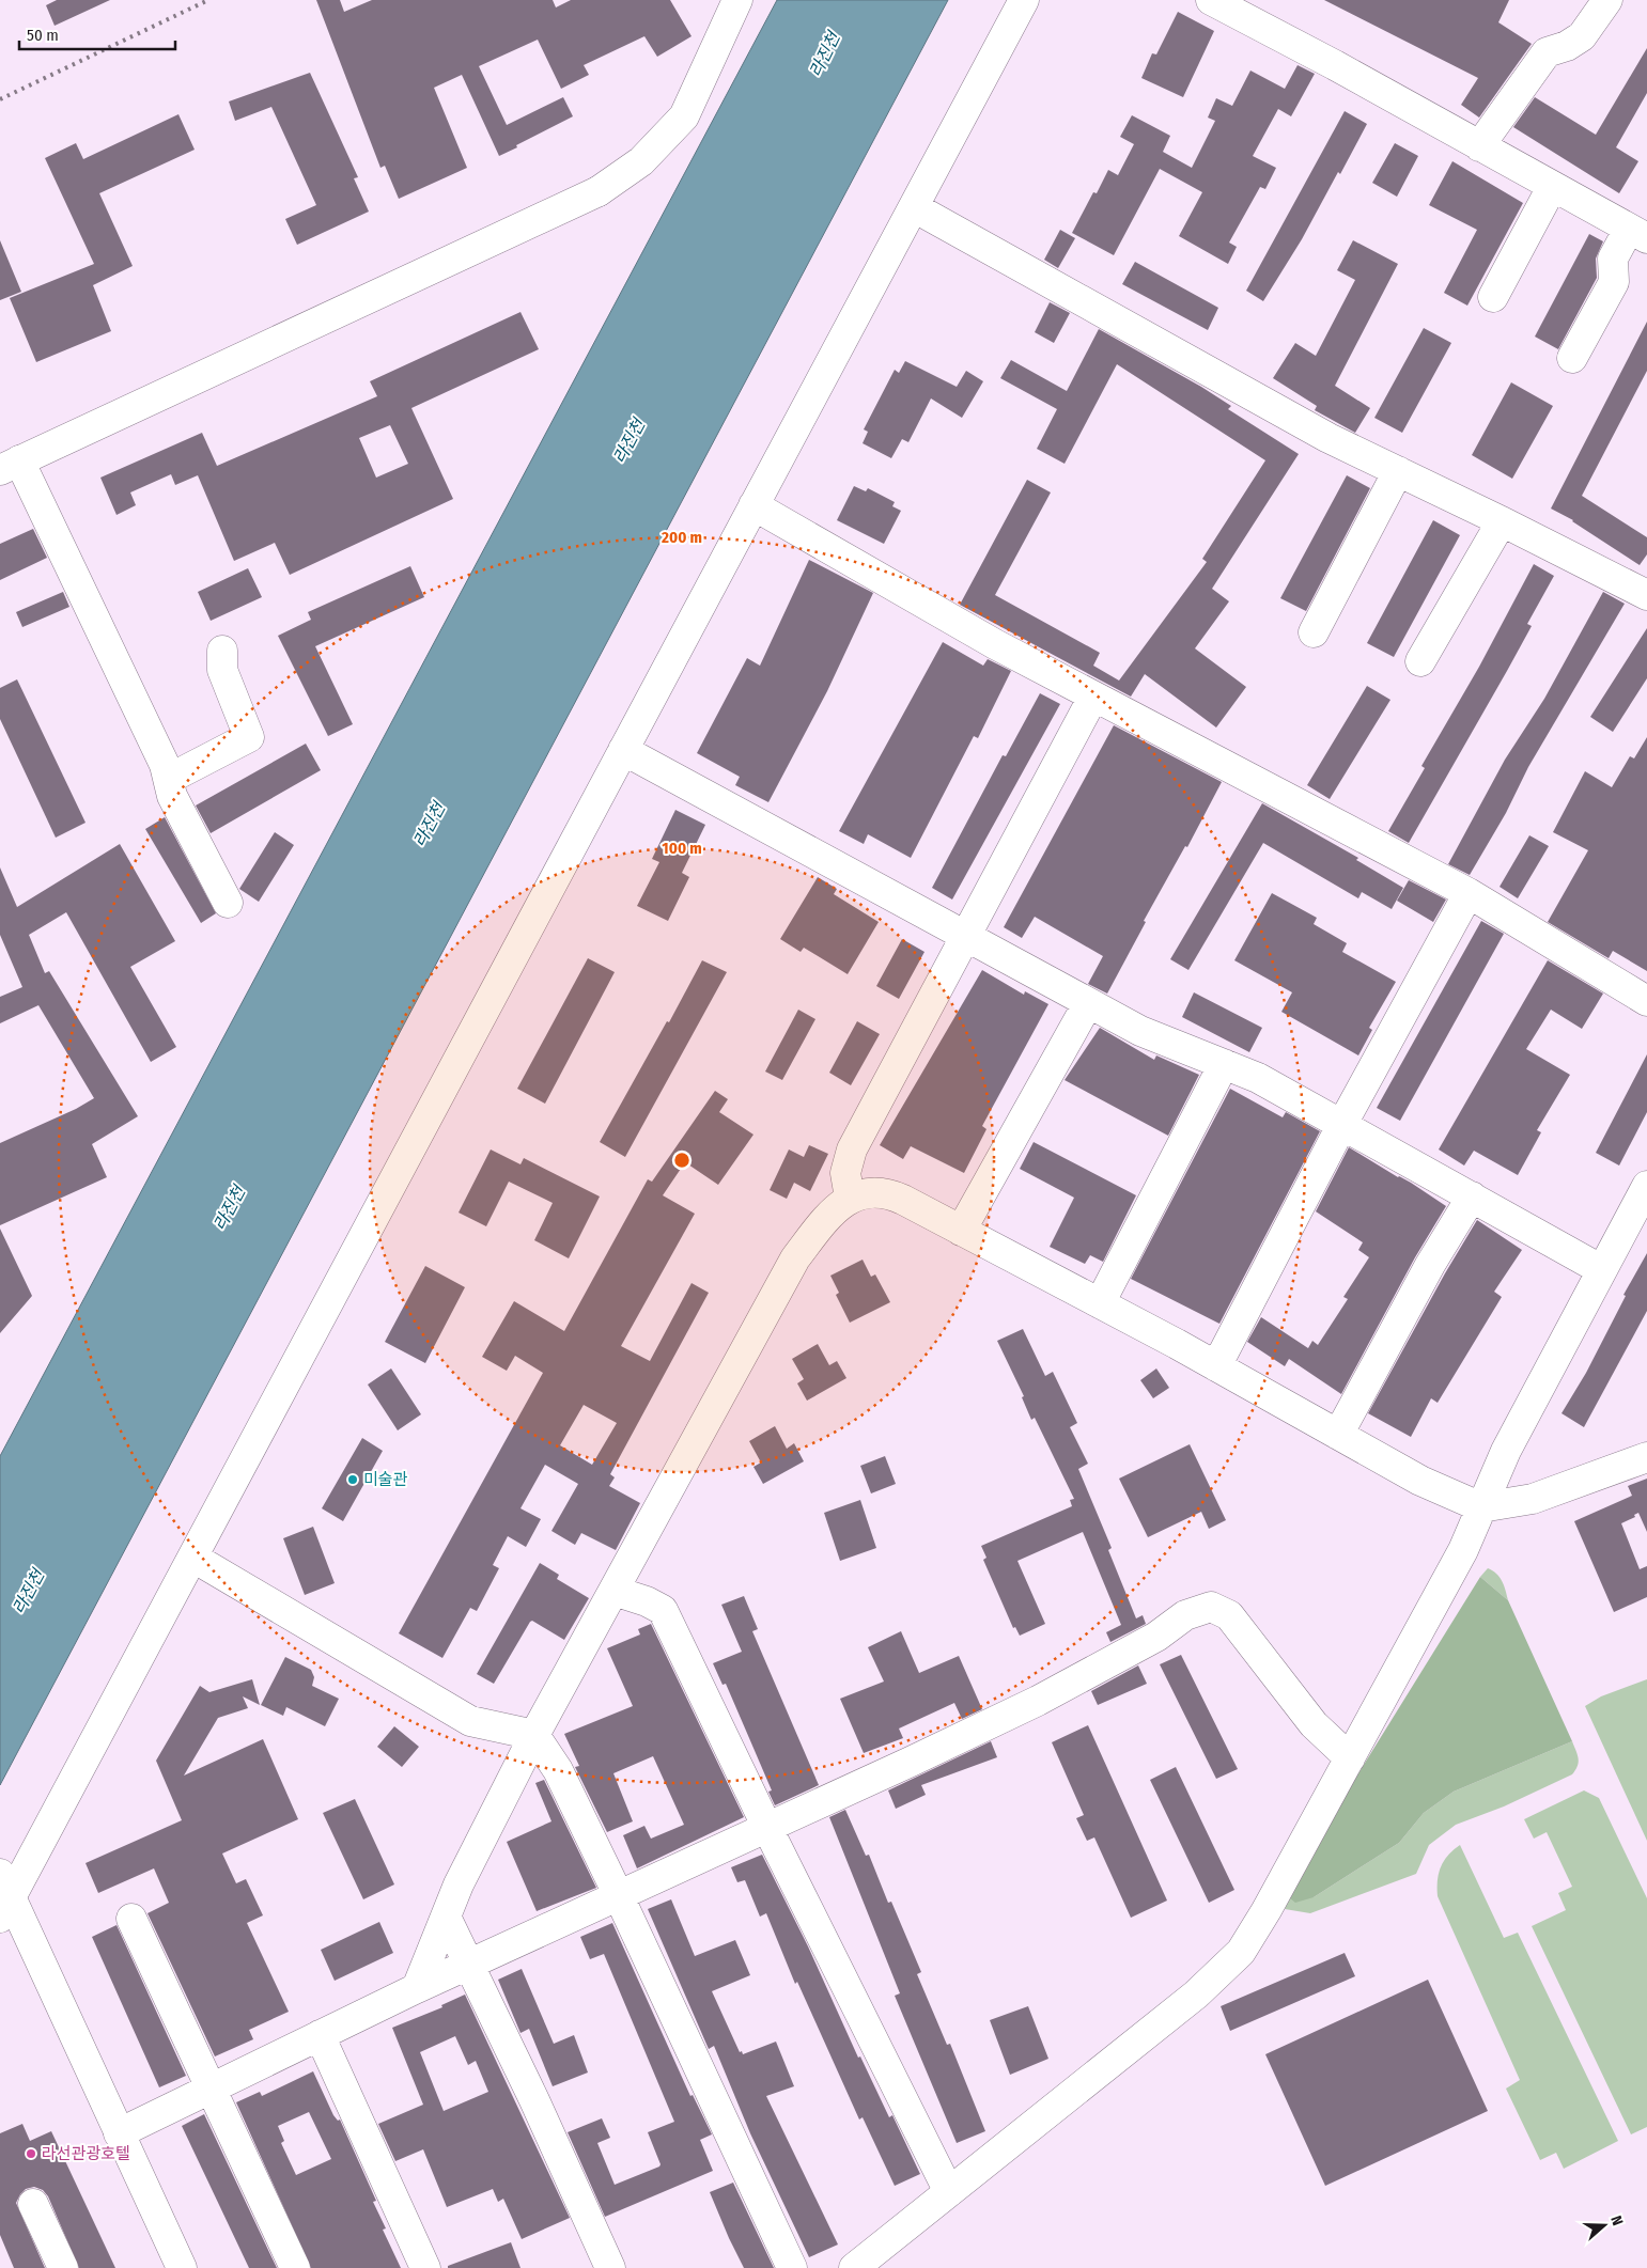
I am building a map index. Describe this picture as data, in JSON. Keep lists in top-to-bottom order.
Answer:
{
  "water": ["라진천"],
  "places": ["미술관", "라선관광호텔"],
  "scale_bar": "50 m",
  "north": "right",
  "rings": ["200 m", "100 m"]
}
